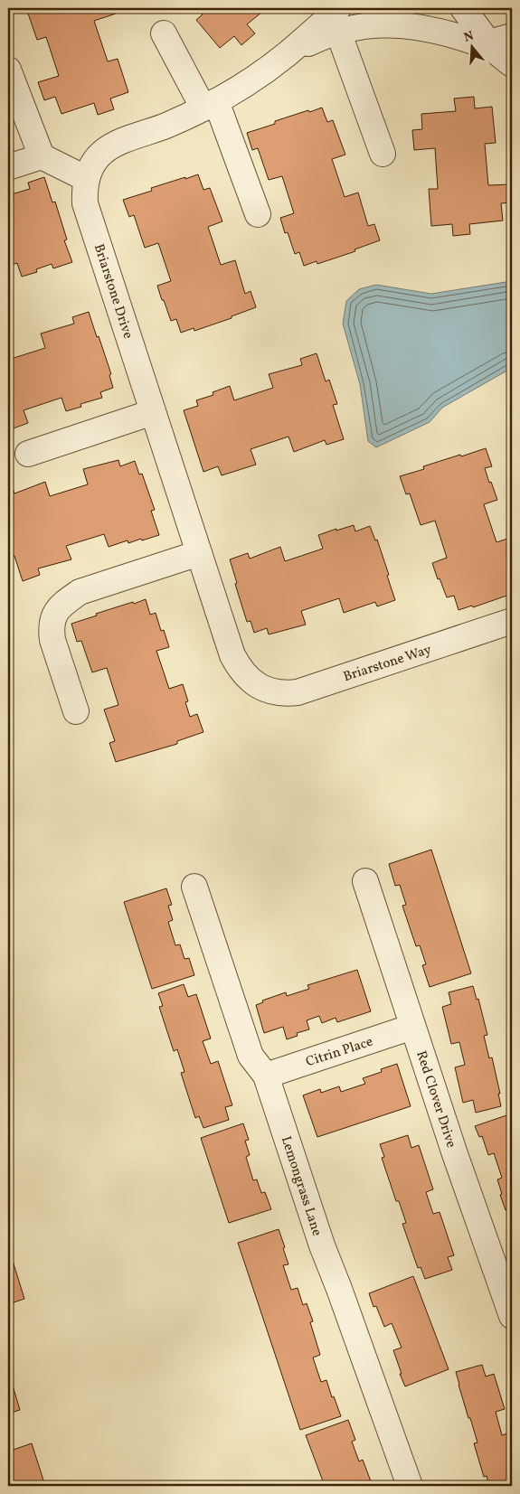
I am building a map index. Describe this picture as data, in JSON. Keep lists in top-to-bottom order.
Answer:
{
  "streets": {
    "street": [
      "Briarstone Drive",
      "Briarstone Way",
      "Citrin Place",
      "Red Clover Drive",
      "Lemongrass Lane"
    ]
  },
  "crossings": [
    ["Briarstone Drive", "Briarstone Way"],
    ["Citrin Place", "Red Clover Drive"],
    ["Citrin Place", "Lemongrass Lane"]
  ],
  "north": "top"
}
